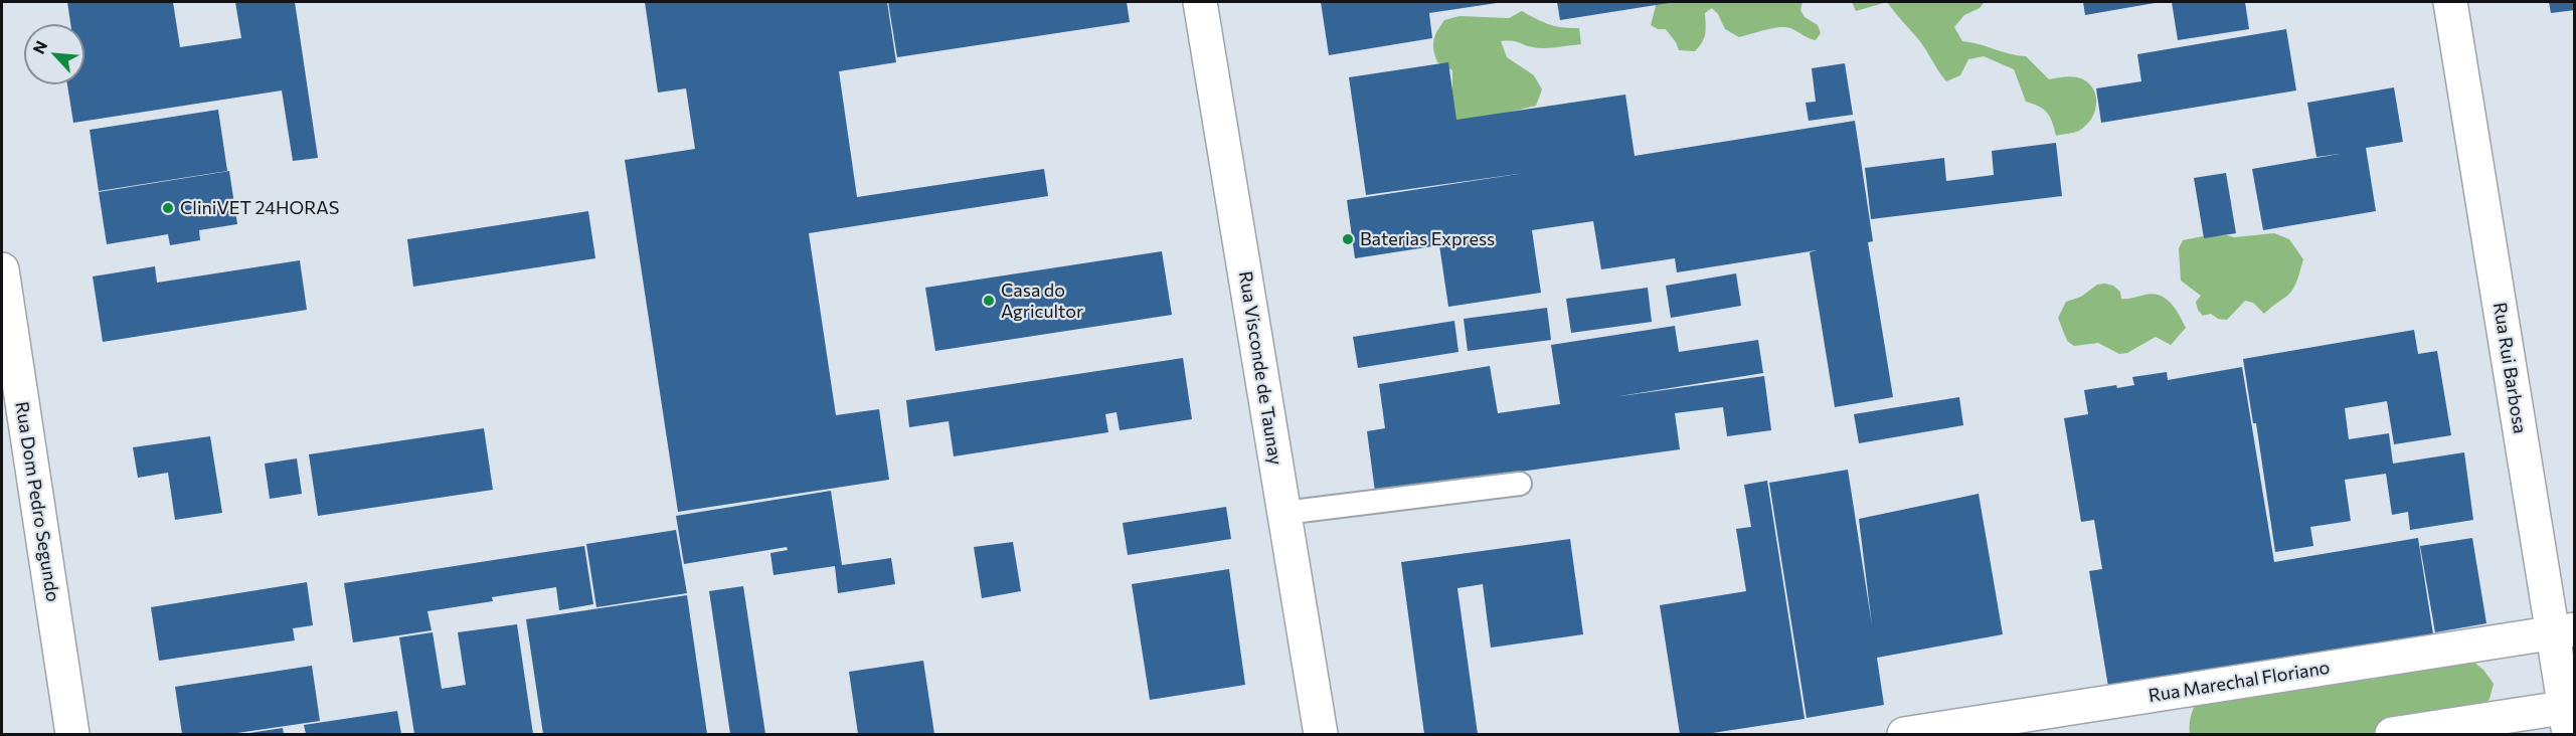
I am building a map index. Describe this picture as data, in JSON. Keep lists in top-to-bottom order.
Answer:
{
  "streets": {
    "street": [
      "Rua Visconde de Taunay",
      "Rua Rui Barbosa",
      "Rua Dom Pedro Segundo",
      "Rua Marechal Floriano"
    ]
  },
  "crossings": [
    ["Rua Rui Barbosa", "Rua Marechal Floriano"]
  ],
  "places": ["CliniVET 24HORAS", "Baterias Express", "Casa do Agricultor"],
  "north": "top left"
}
